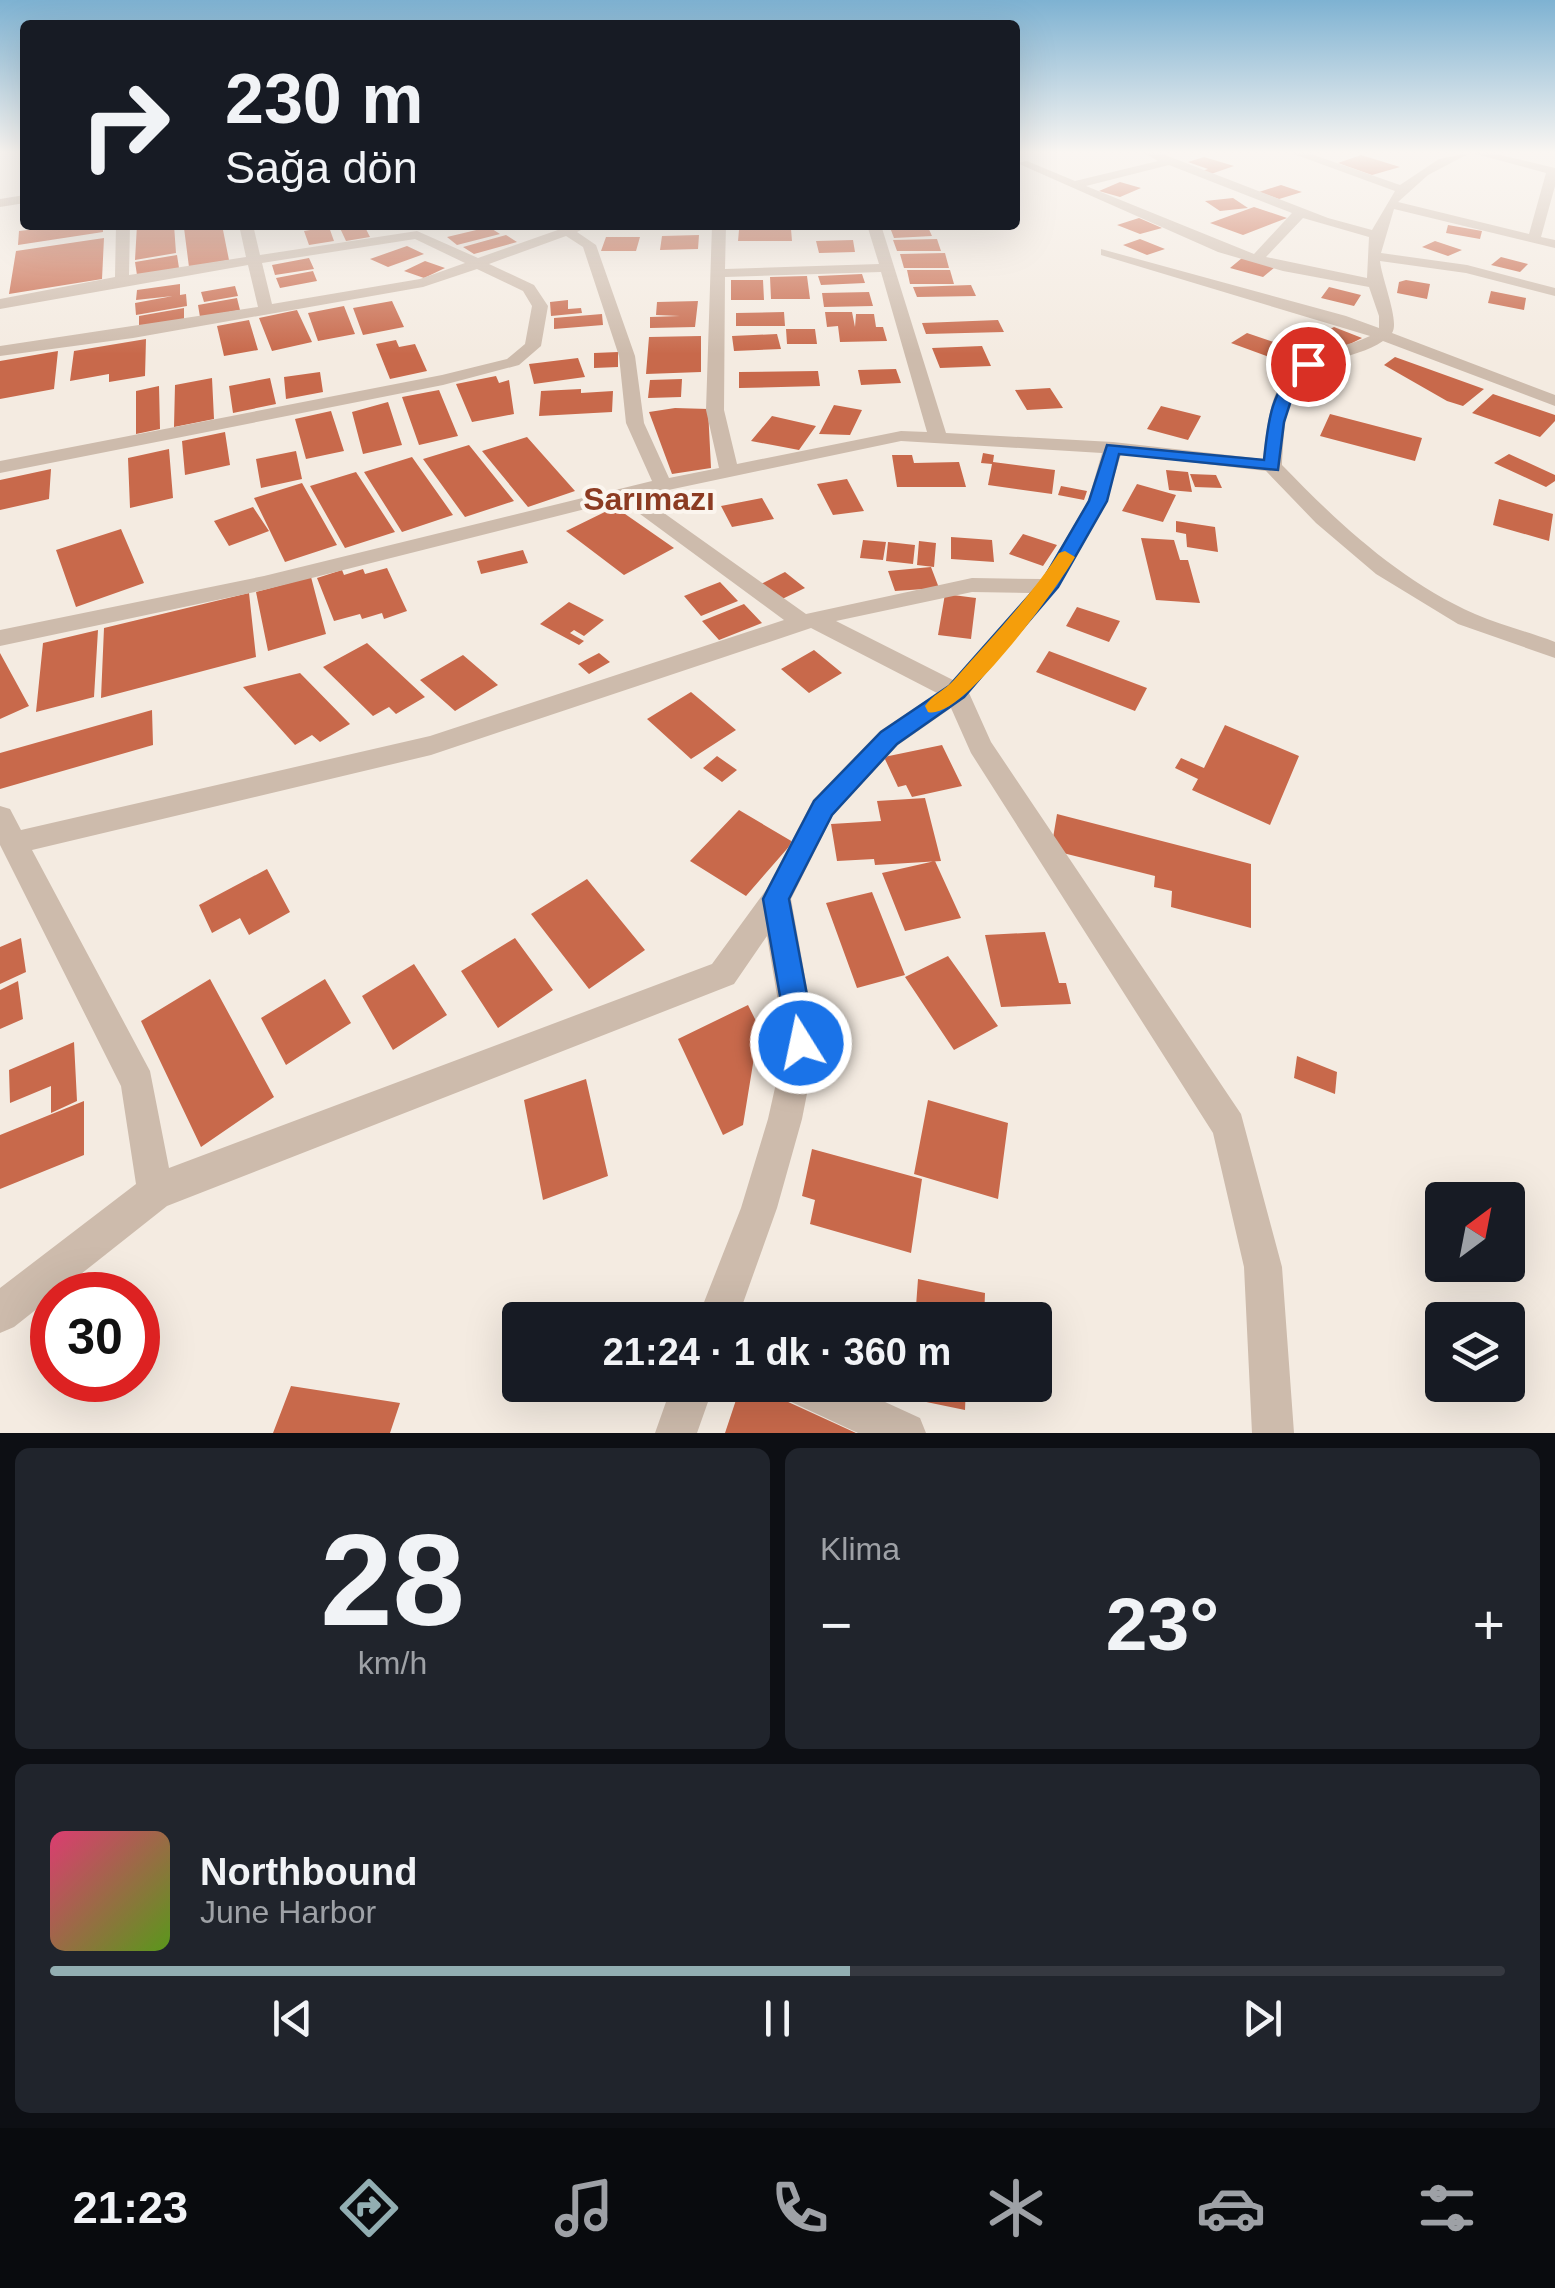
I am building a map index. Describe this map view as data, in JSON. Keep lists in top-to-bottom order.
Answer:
{
  "districts": ["Sarımazı"],
  "north": "top right",
  "page": {
    "turn": ["230 m", "Sağa dön"],
    "limit": "30",
    "trip": "21:24 · 1 dk · 360 m",
    "tile": [
      ["28", "km/h"],
      "Klima"
    ],
    "heat": ["−", "23°", "+"],
    "song": ["Northbound", "June Harbor"],
    "tabs": "21:23"
  }
}
